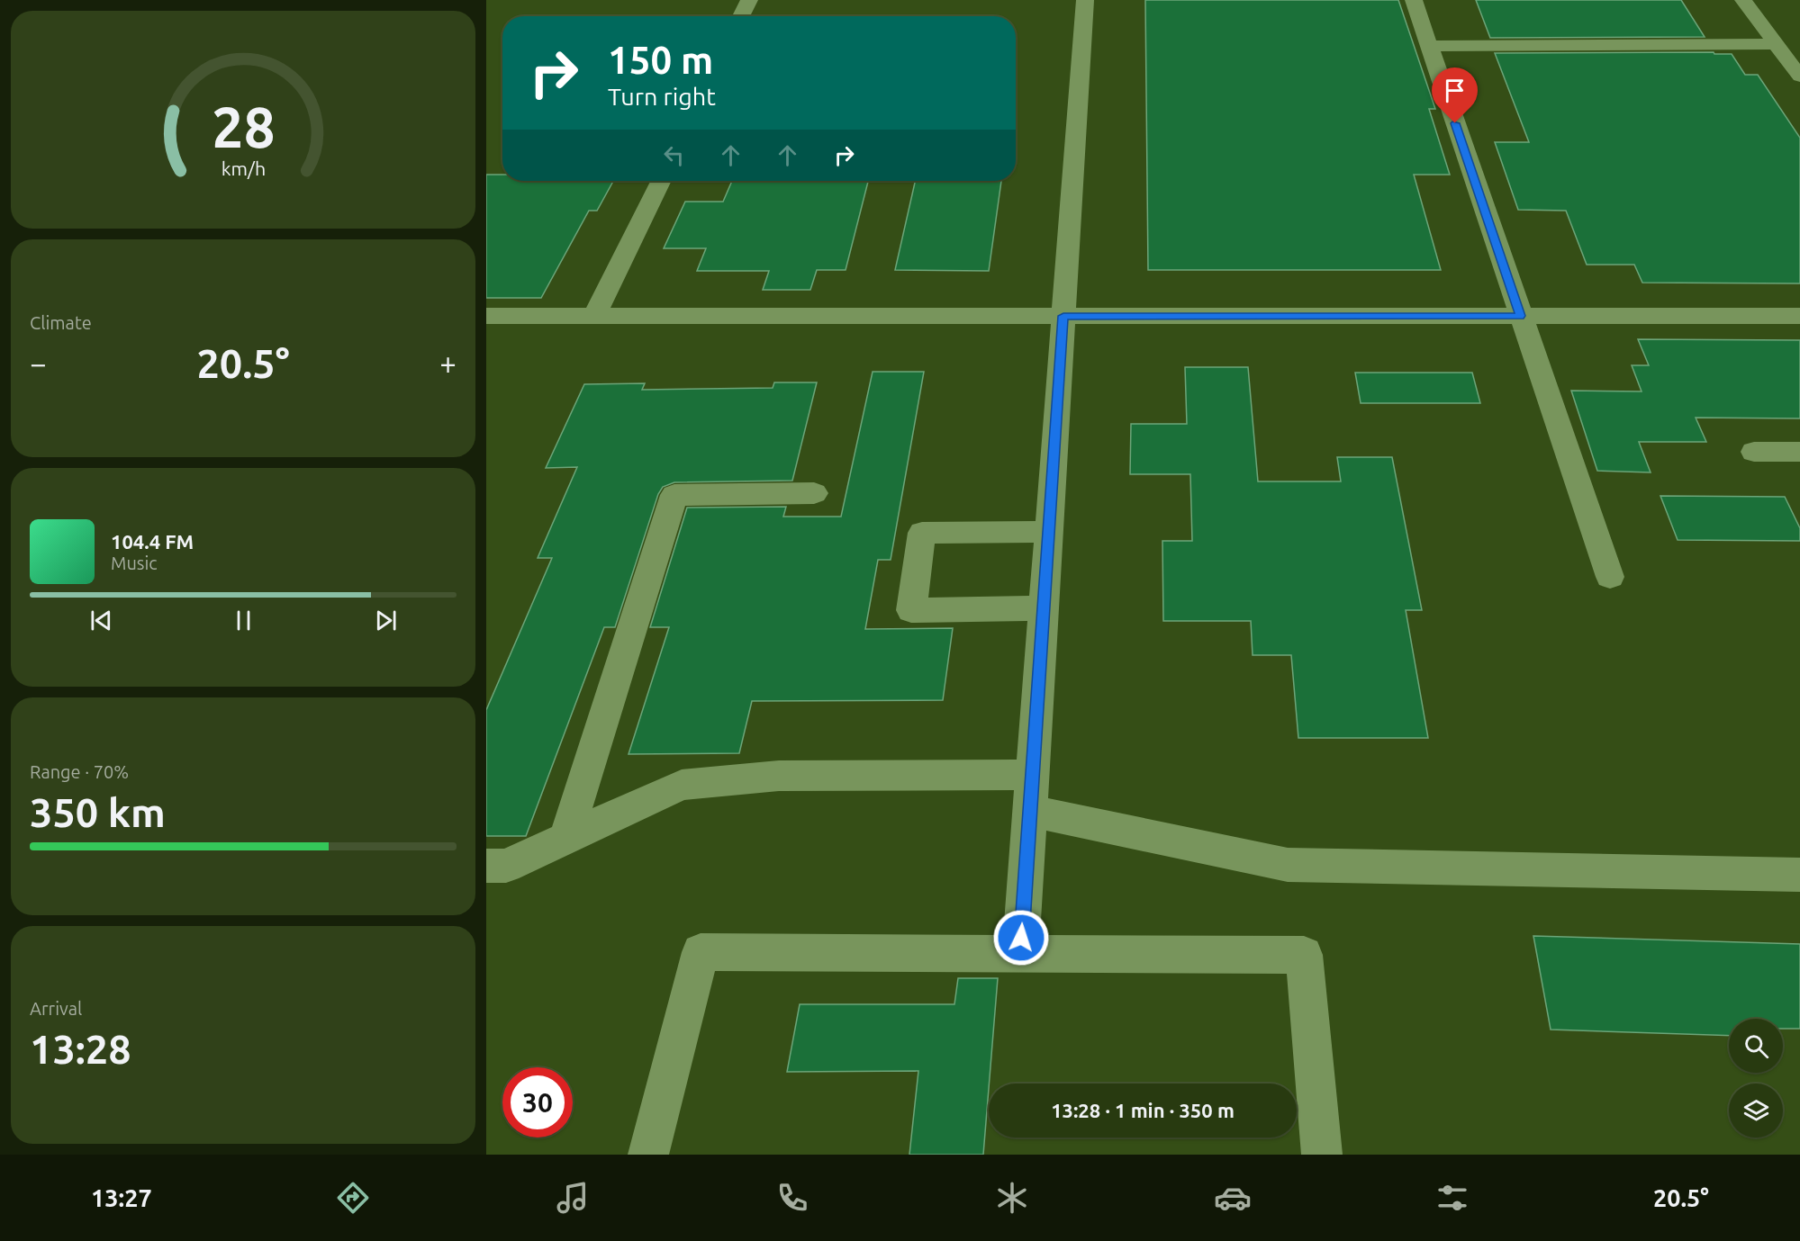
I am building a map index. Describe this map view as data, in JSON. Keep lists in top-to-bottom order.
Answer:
{
  "page": {
    "turn": ["150 m", "Turn right"],
    "tile": [
      "Climate",
      ["Range · 70%", "350 km"],
      ["Arrival", "13:28"]
    ],
    "heat": ["−", "20.5°", "+"],
    "song": ["104.4 FM", "Music"],
    "limit": "30",
    "trip": "13:28 · 1 min · 350 m",
    "tabs": ["13:27", "20.5°"],
    "gauge": ["28", "km/h"]
  }
}
